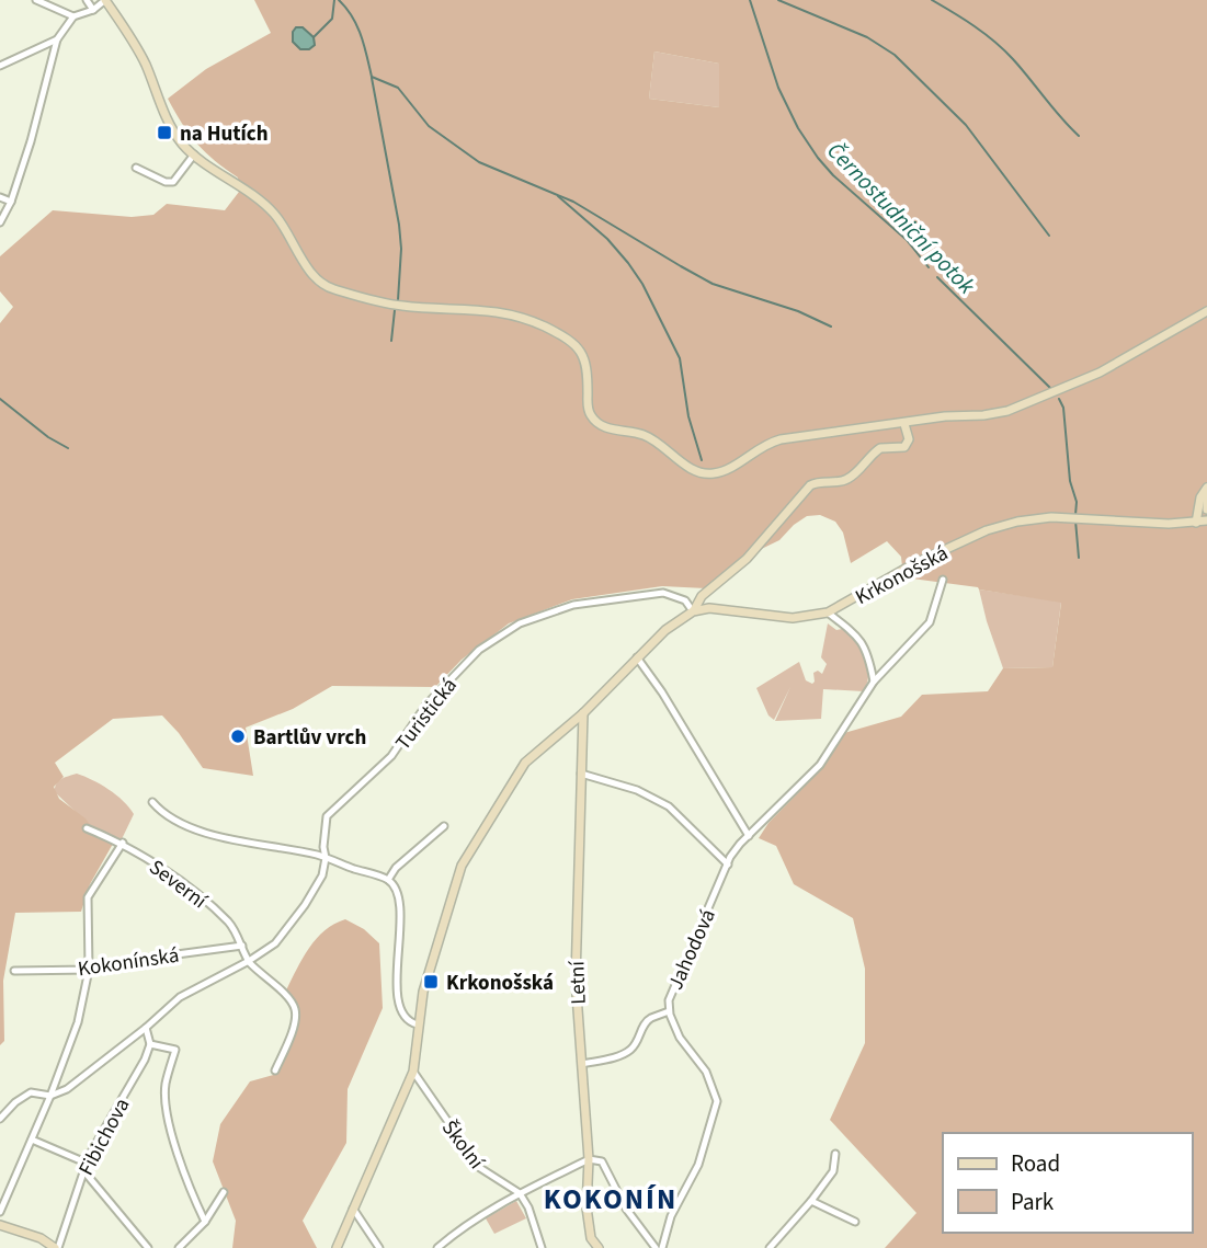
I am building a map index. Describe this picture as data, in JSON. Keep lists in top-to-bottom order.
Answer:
{
  "streets": {
    "street": [
      "Krkonošská",
      "Turistická",
      "Severní",
      "Jahodová",
      "Kokonínská",
      "Letní",
      "Fibichova",
      "Školní"
    ]
  },
  "crossings": [
    ["Krkonošská", "Turistická"],
    ["Turistická", "Severní"],
    ["Severní", "Kokonínská"]
  ],
  "districts": ["KOKONÍN"],
  "water": ["Černostudniční potok"],
  "places": {
    "transit": ["na Hutích", "Krkonošská"],
    "other": ["Bartlův vrch"]
  },
  "legend": ["Road", "Park"]
}
